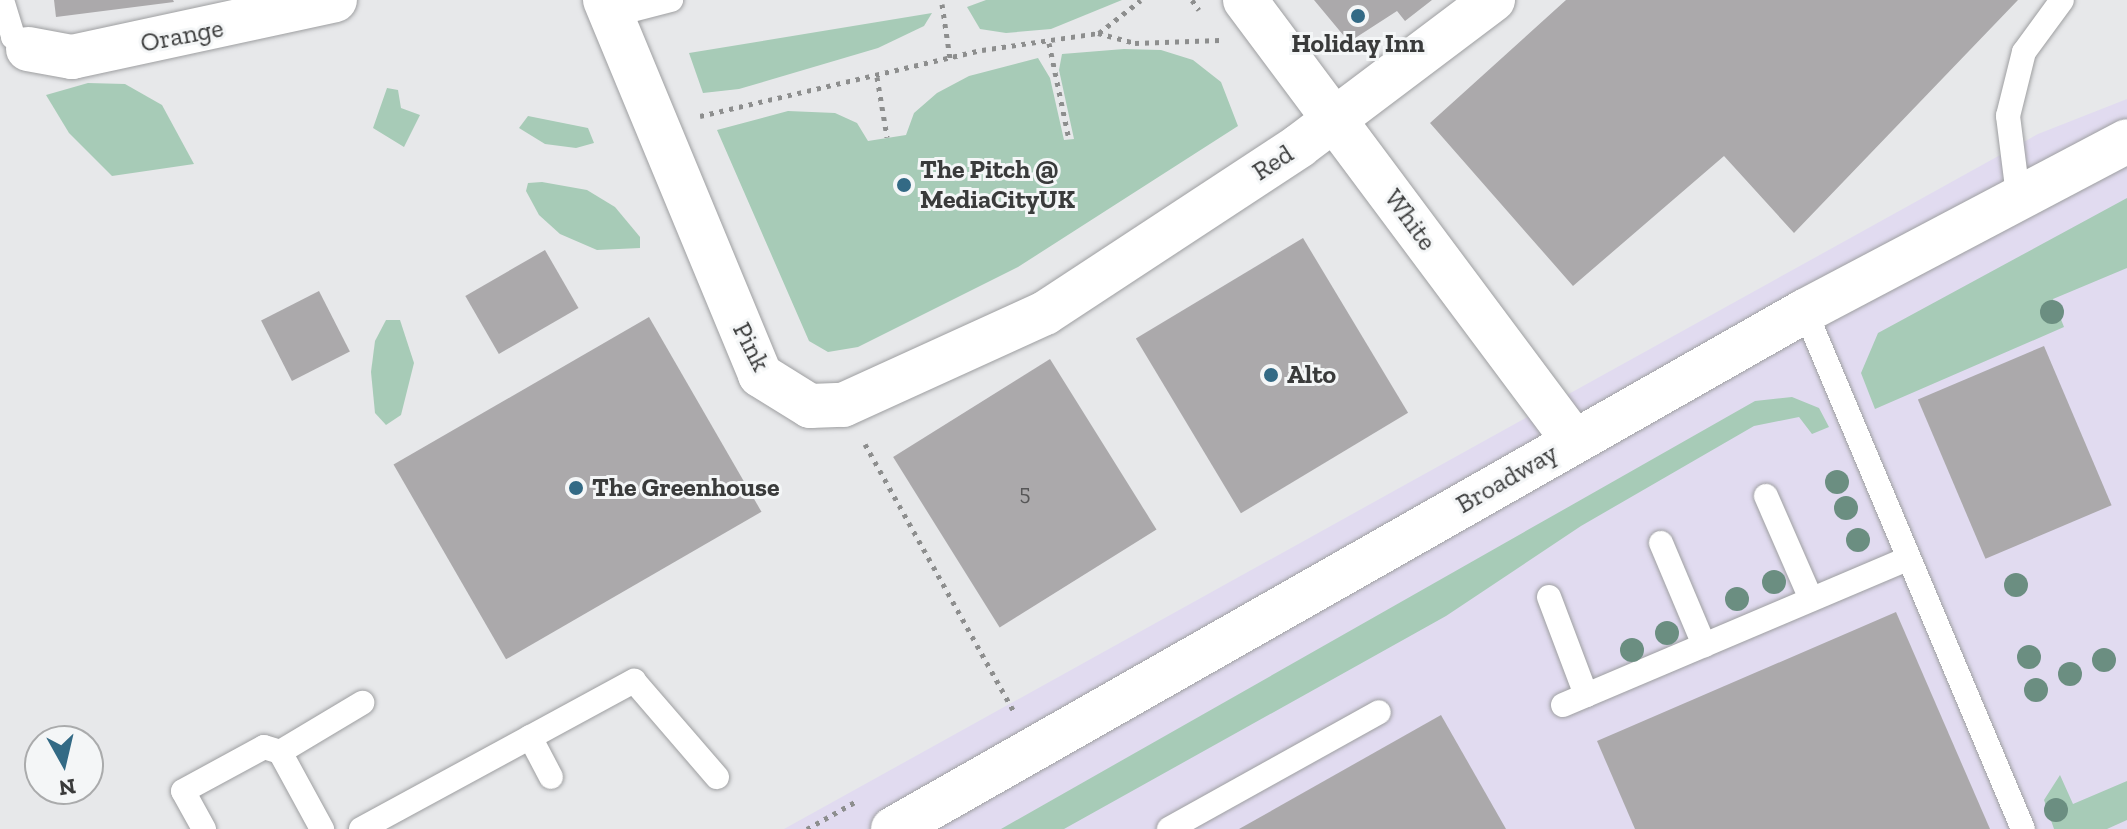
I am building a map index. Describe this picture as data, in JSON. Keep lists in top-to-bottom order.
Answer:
{
  "streets": {
    "street": [
      "Orange",
      "Red",
      "White",
      "Pink",
      "Broadway"
    ]
  },
  "crossings": [
    ["Red", "White"],
    ["Red", "Pink"],
    ["White", "Broadway"]
  ],
  "places": [
    "Holiday Inn",
    "The Pitch @ MediaCityUK",
    "Alto",
    "The Greenhouse"
  ],
  "house_numbers": ["5"],
  "north": "bottom"
}
